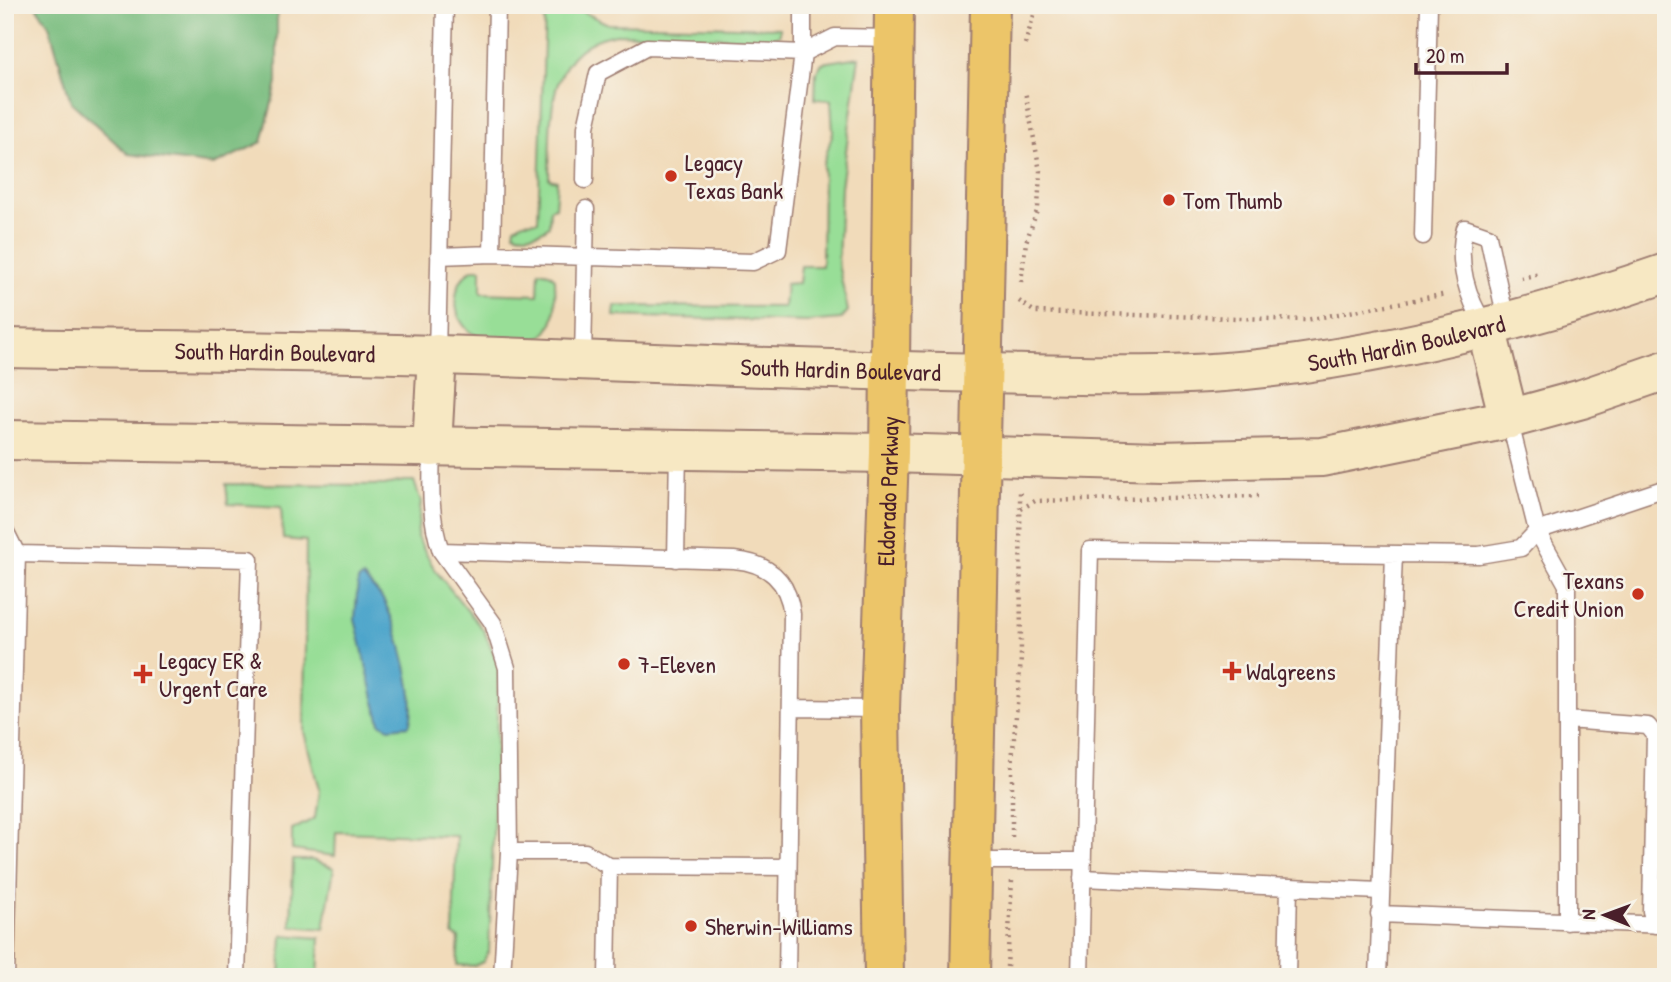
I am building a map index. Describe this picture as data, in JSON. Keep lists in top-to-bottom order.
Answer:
{
  "streets": {
    "main road": ["South Hardin Boulevard", "Eldorado Parkway"]
  },
  "crossings": [
    ["South Hardin Boulevard", "Eldorado Parkway"]
  ],
  "places": {
    "other": [
      "Legacy Texas Bank",
      "Tom Thumb",
      "Texans Credit Union",
      "7-Eleven",
      "Sherwin-Williams"
    ],
    "health": ["Walgreens", "Legacy ER & Urgent Care"]
  },
  "scale_bar": "20 m",
  "north": "left"
}
